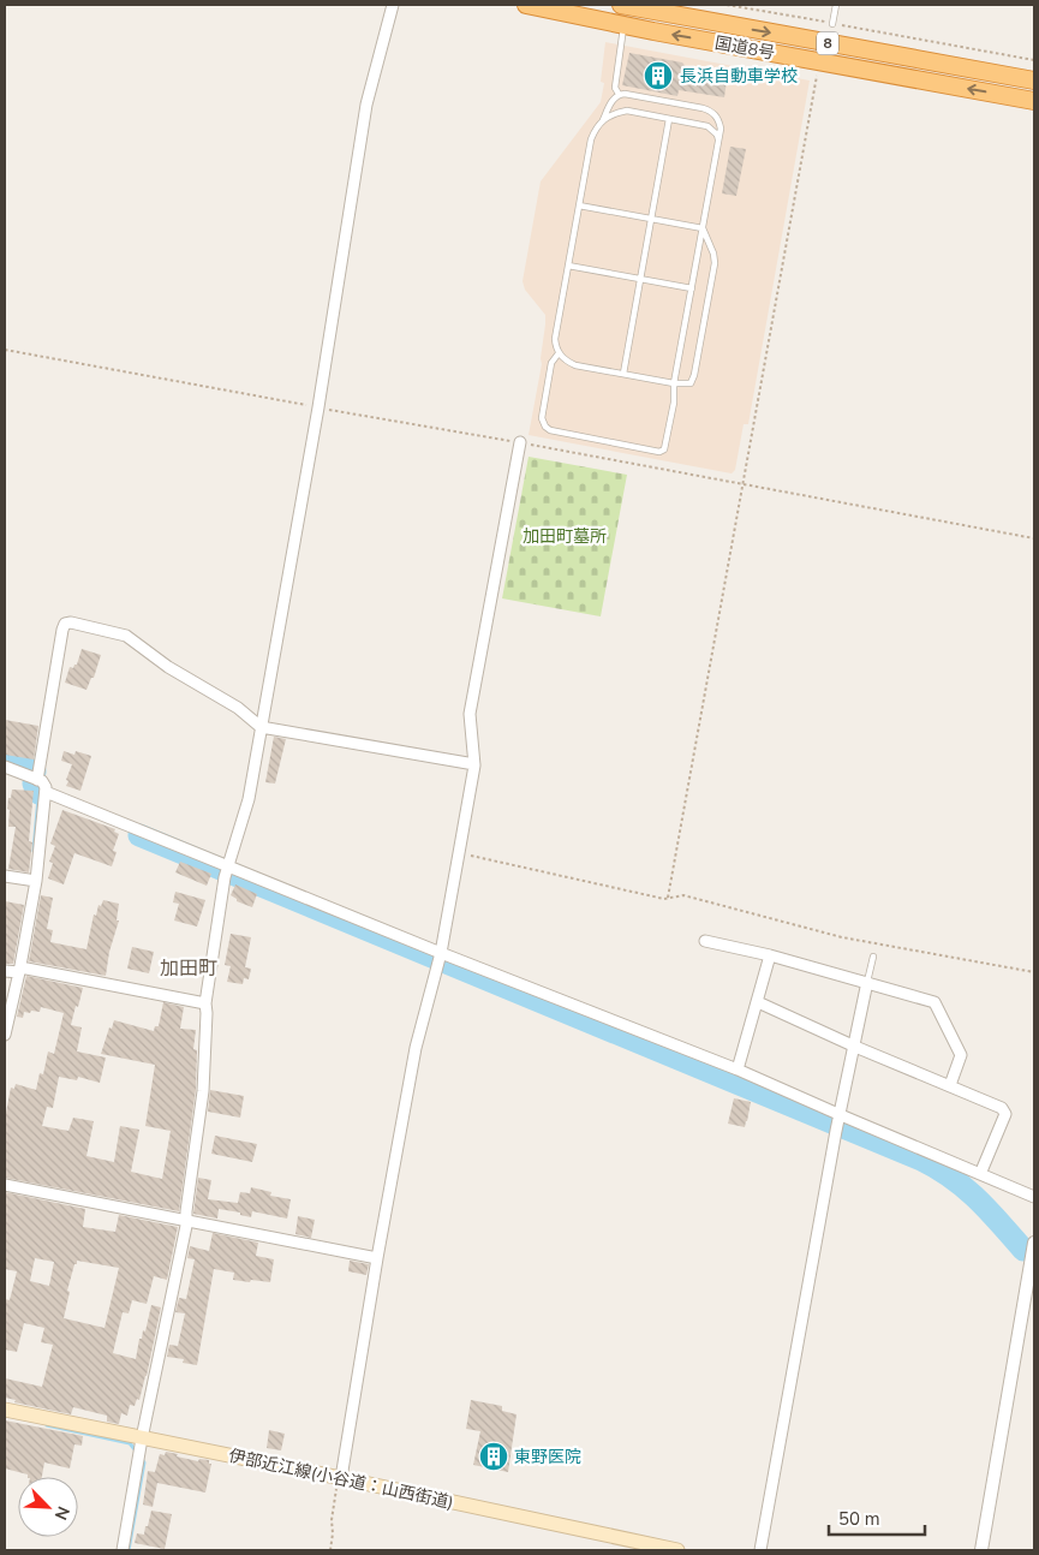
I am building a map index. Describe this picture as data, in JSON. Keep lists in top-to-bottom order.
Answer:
{
  "streets": {
    "highway": ["8", "国道8号"],
    "main road": ["伊部近江線(小谷道：山西街道)"]
  },
  "districts": ["加田町"],
  "parks": ["加田町墓所"],
  "places": {
    "building": ["長浜自動車学校", "東野医院"]
  },
  "scale_bar": "50 m",
  "north": "bottom right"
}
